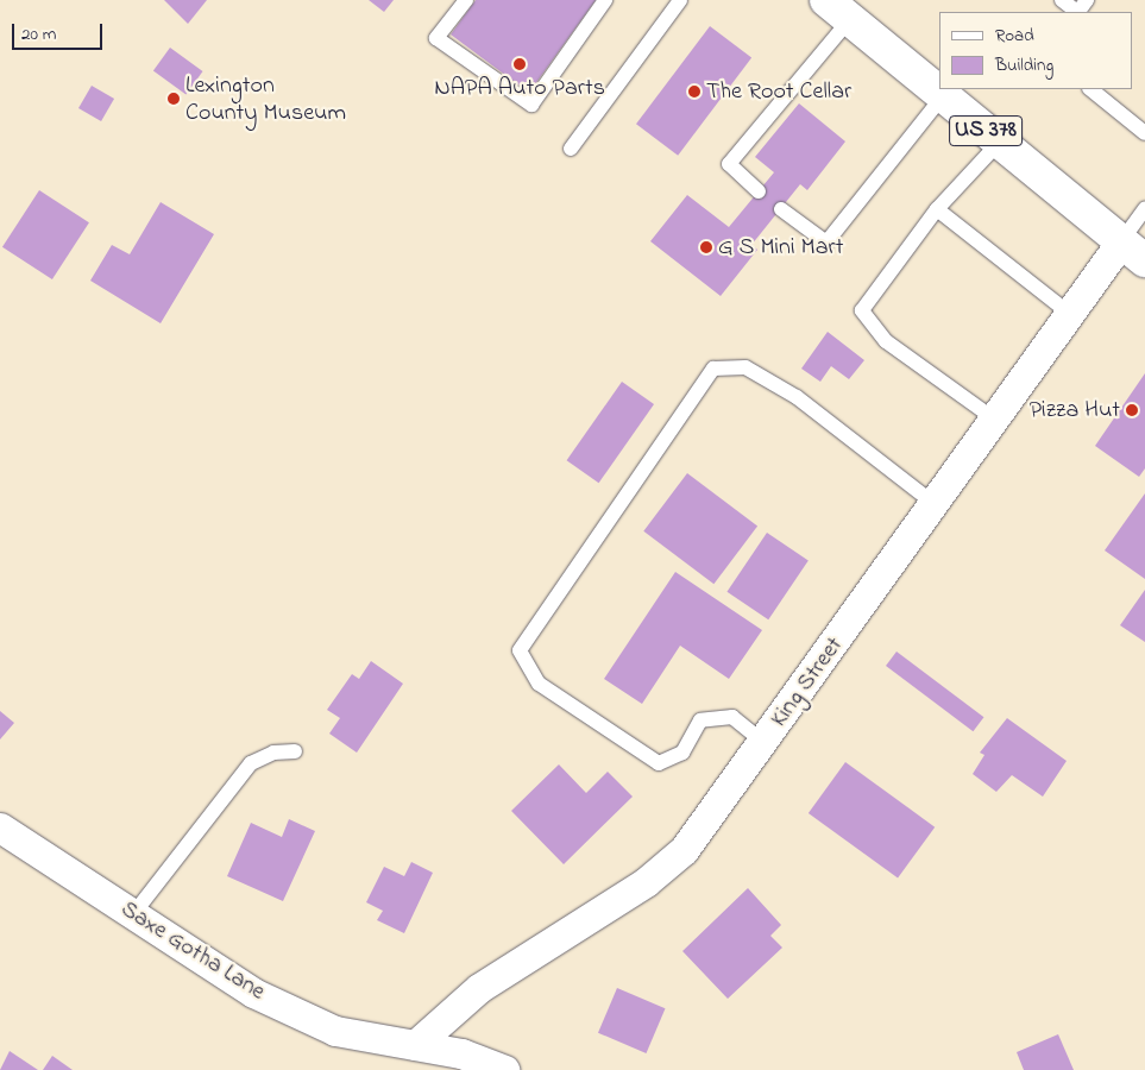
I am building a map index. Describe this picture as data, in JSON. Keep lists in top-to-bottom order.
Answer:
{
  "streets": {
    "main road": ["US 378"],
    "street": ["King Street", "Saxe Gotha Lane"]
  },
  "crossings": [
    ["US 378", "King Street"],
    ["King Street", "Saxe Gotha Lane"]
  ],
  "places": [
    "NAPA Auto Parts",
    "The Root Cellar",
    "Lexington County Museum",
    "G S Mini Mart",
    "Pizza Hut"
  ],
  "legend": ["Road", "Building"],
  "scale_bar": "20 m"
}
